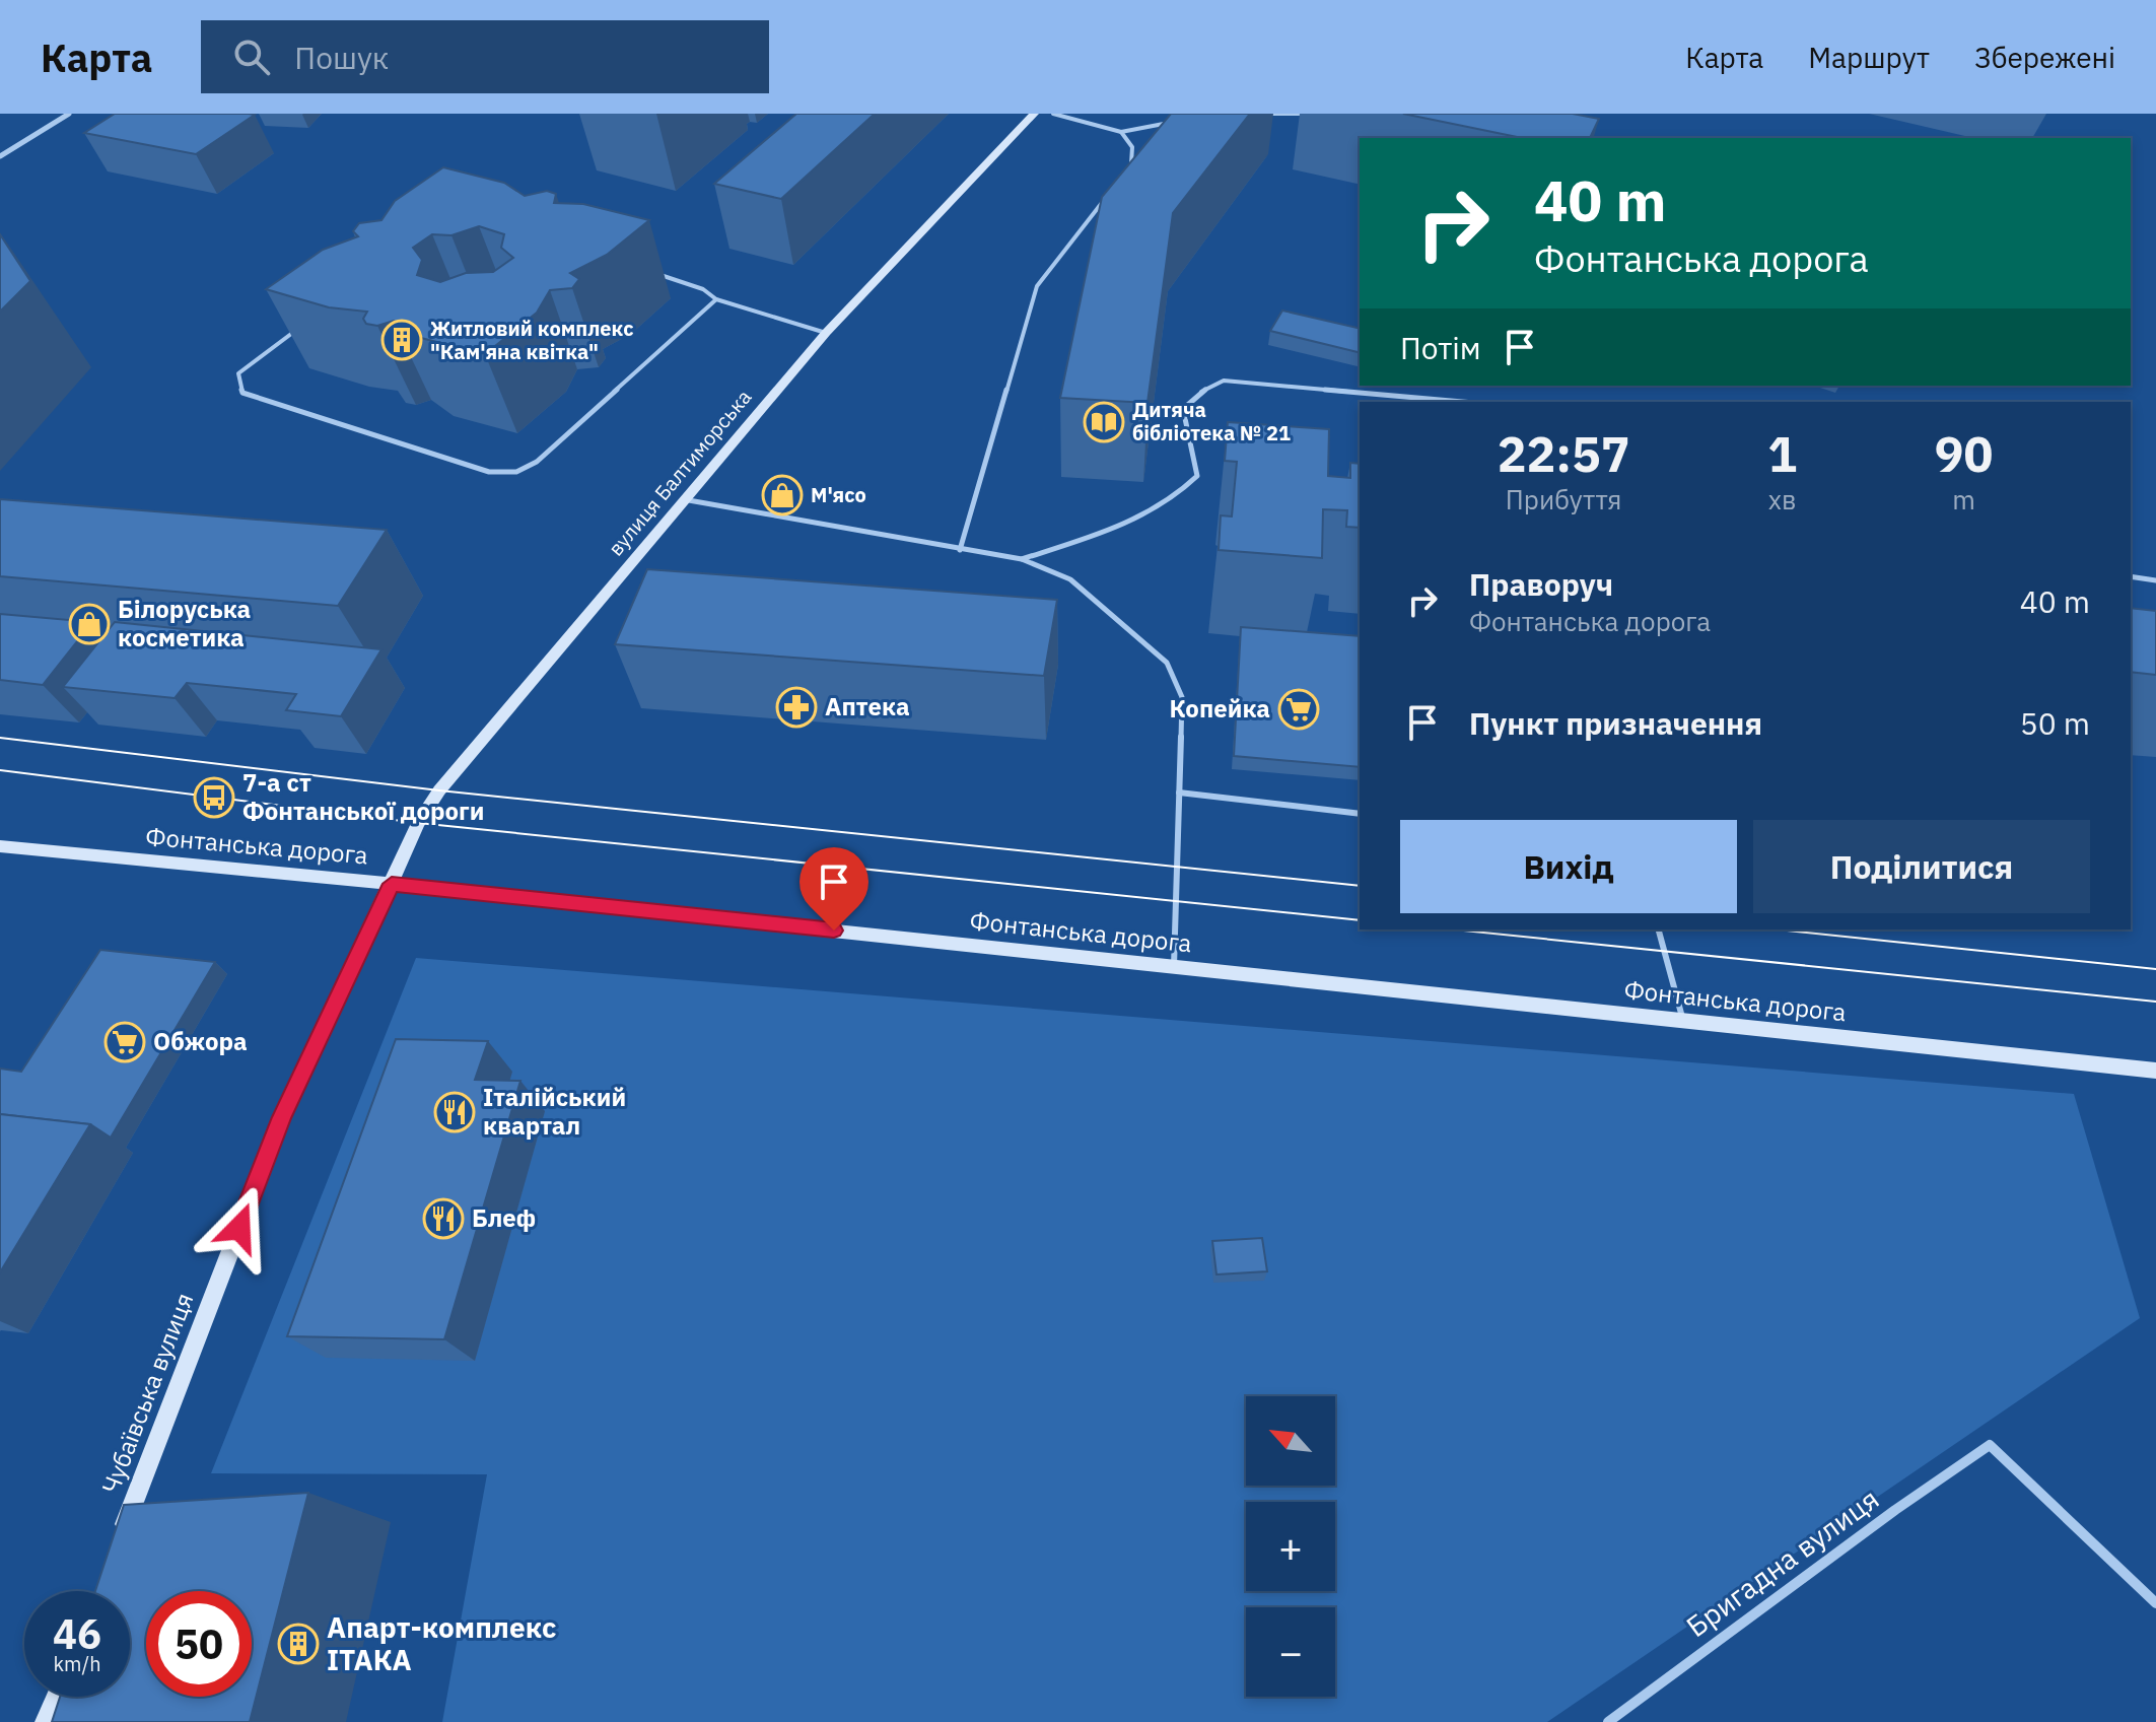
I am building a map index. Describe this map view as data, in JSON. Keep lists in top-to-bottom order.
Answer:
{
  "streets": {
    "main road": ["вулиця Балтиморська", "Фонтанська дорога", "Чубаївська вулиця"],
    "street": ["Бригадна вулиця"]
  },
  "crossings": [
    ["вулиця Балтиморська", "Фонтанська дорога"],
    ["вулиця Балтиморська", "Чубаївська вулиця"],
    ["Фонтанська дорога", "Чубаївська вулиця"]
  ],
  "places": {
    "building": ["Житловий комплекс \"Кам'яна квітка\"", "Апарт-комплекс ІТАКА"],
    "library": ["Дитяча бібліотека № 21"],
    "shop": ["М'ясо", "Білоруська косметика"],
    "pharmacy": ["Аптека"],
    "supermarket": ["Копейка", "Обжора"],
    "bus stop": ["7-а ст Фонтанської дороги"],
    "restaurant": ["Італійський квартал", "Блеф"]
  },
  "north": "top left",
  "page": {
    "header": "Карта",
    "search": "Пошук",
    "nav": ["Карта", "Маршрут", "Збережені"],
    "turn": ["40 m", "Фонтанська дорога"],
    "then": "Потім",
    "eta": [
      "22:57",
      "Прибуття",
      "1",
      "хв",
      "90",
      "m"
    ],
    "list": [
      {
        "name": "Праворуч",
        "note": "Фонтанська дорога",
        "value": "40 m"
      },
      {
        "name": "Пункт призначення",
        "value": "50 m"
      }
    ],
    "buttons": ["Вихід", "Поділитися"],
    "map_buttons": ["+", "−"],
    "speed": "46 km/h",
    "limit": "50"
  }
}
